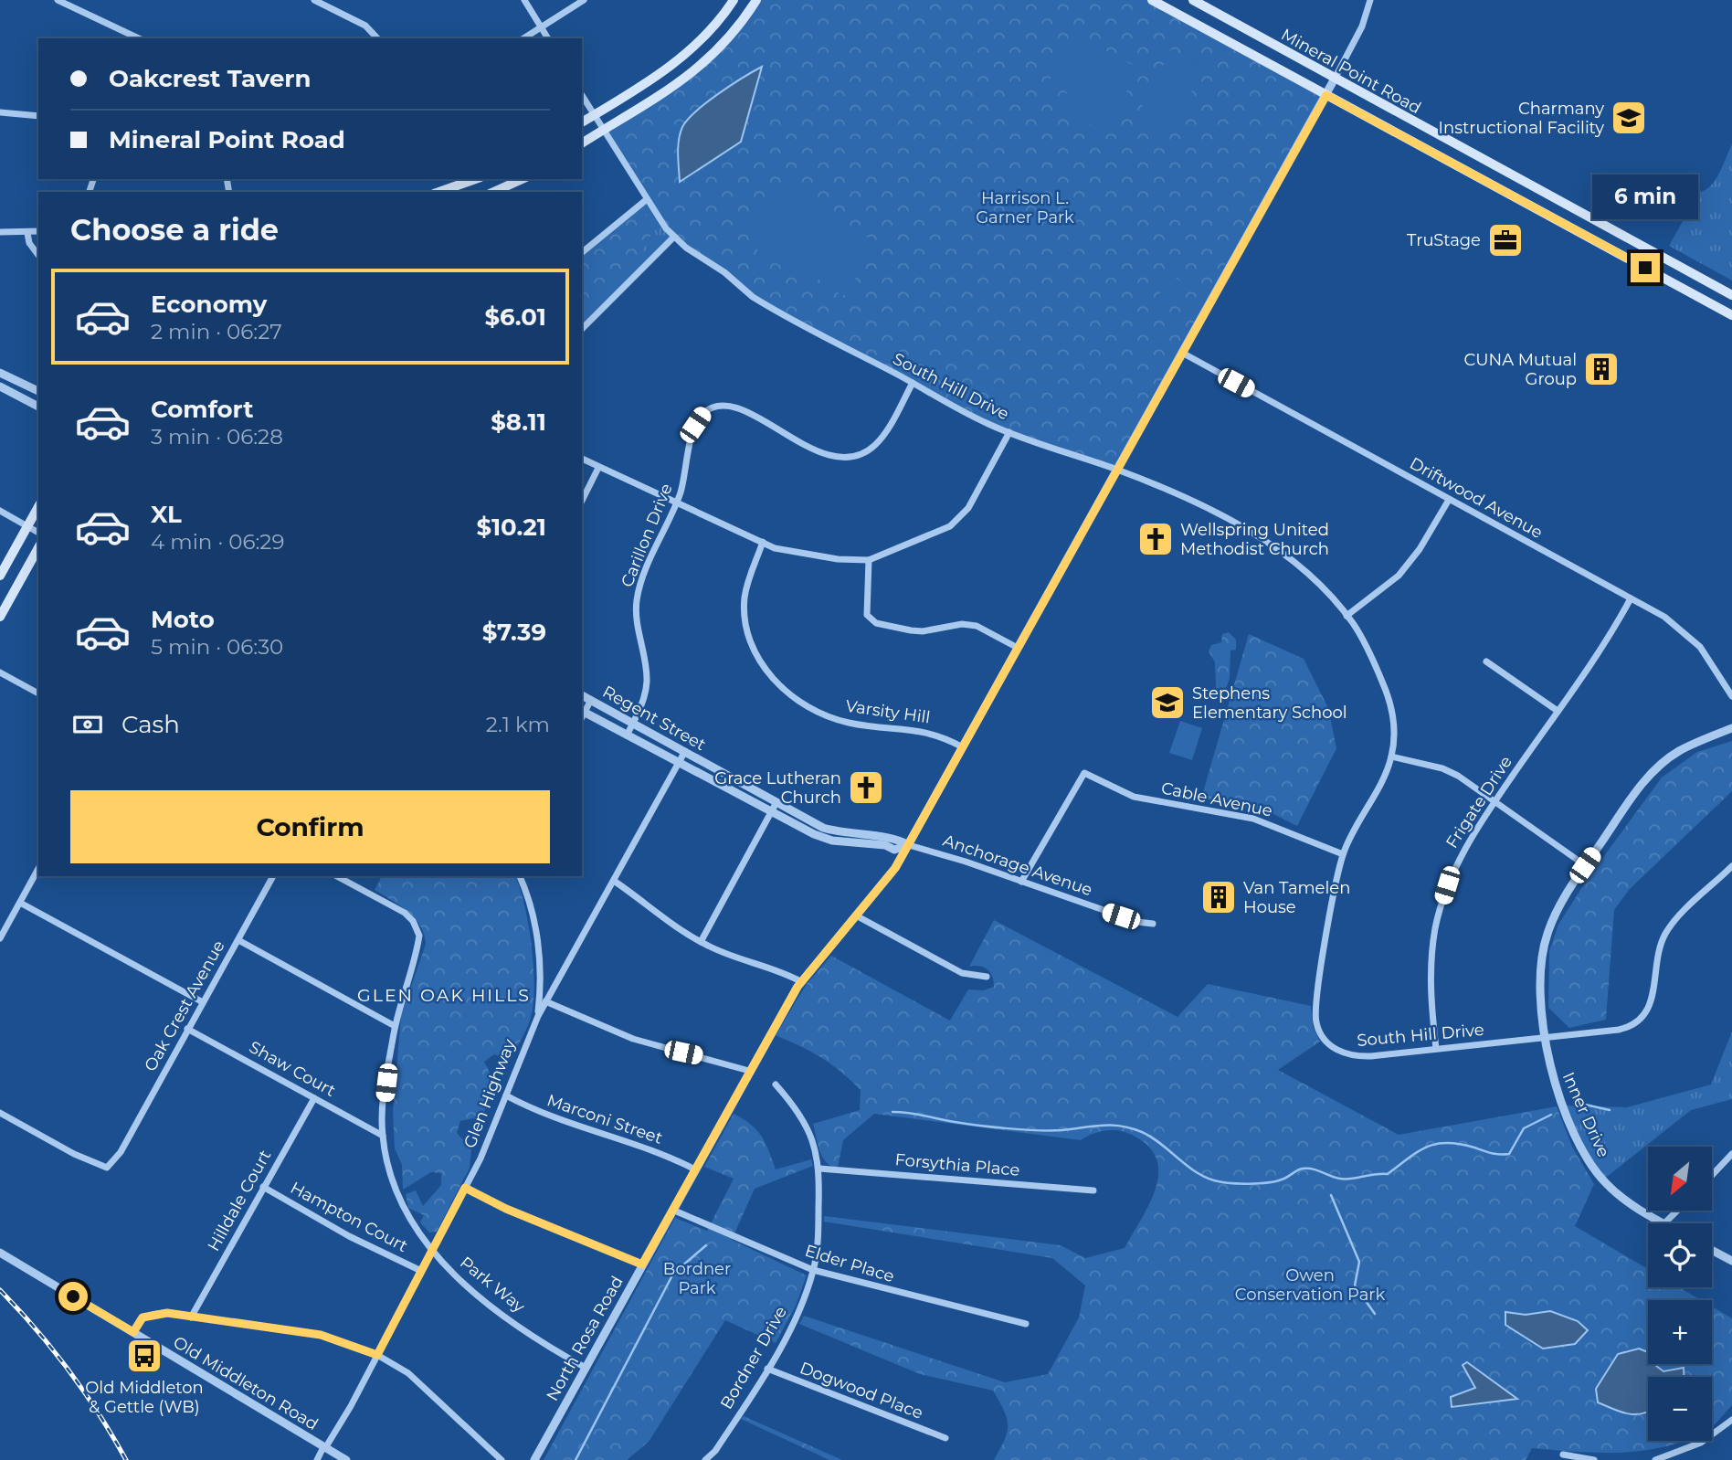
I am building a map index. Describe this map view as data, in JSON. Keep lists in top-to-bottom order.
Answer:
{
  "streets": {
    "main road": ["Mineral Point Road"],
    "street": [
      "South Hill Drive",
      "Driftwood Avenue",
      "Carillon Drive",
      "Varsity Hill",
      "Regent Street",
      "Cable Avenue",
      "Frigate Drive",
      "Anchorage Avenue",
      "Oak Crest Avenue",
      "Shaw Court",
      "Glen Highway",
      "Inner Drive",
      "Marconi Street",
      "Forsythia Place",
      "Hilldale Court",
      "Hampton Court",
      "Elder Place",
      "Park Way",
      "North Rosa Road",
      "Bordner Drive",
      "Old Middleton Road",
      "Dogwood Place"
    ]
  },
  "crossings": [
    ["Mineral Point Road", "North Rosa Road"],
    ["South Hill Drive", "Carillon Drive"],
    ["South Hill Drive", "Cable Avenue"],
    ["South Hill Drive", "Frigate Drive"],
    ["South Hill Drive", "Inner Drive"],
    ["South Hill Drive", "North Rosa Road"],
    ["Driftwood Avenue", "Frigate Drive"],
    ["Driftwood Avenue", "North Rosa Road"],
    ["Carillon Drive", "Regent Street"],
    ["Varsity Hill", "North Rosa Road"],
    ["Regent Street", "Anchorage Avenue"],
    ["Regent Street", "Glen Highway"],
    ["Regent Street", "North Rosa Road"],
    ["Cable Avenue", "Anchorage Avenue"],
    ["Anchorage Avenue", "North Rosa Road"],
    ["Oak Crest Avenue", "Shaw Court"],
    ["Shaw Court", "Hilldale Court"],
    ["Shaw Court", "Park Way"],
    ["Glen Highway", "Marconi Street"],
    ["Glen Highway", "Hampton Court"],
    ["Glen Highway", "Park Way"],
    ["Glen Highway", "Old Middleton Road"],
    ["Marconi Street", "North Rosa Road"],
    ["Forsythia Place", "Bordner Drive"],
    ["Hilldale Court", "Hampton Court"],
    ["Elder Place", "North Rosa Road"],
    ["Elder Place", "Bordner Drive"],
    ["Park Way", "North Rosa Road"],
    ["Bordner Drive", "Dogwood Place"]
  ],
  "districts": ["GLEN OAK HILLS"],
  "parks": ["Harrison L. Garner Park", "Bordner Park", "Owen Conservation Park"],
  "places": {
    "school or university": ["Charmany Instructional Facility", "Stephens Elementary School"],
    "office": ["TruStage"],
    "building": ["CUNA Mutual Group", "Van Tamelen House"],
    "church": ["Wellspring United Methodist Church", "Grace Lutheran Church"],
    "bus stop": ["Old Middleton & Gettle (WB)"]
  },
  "north": "bottom left",
  "page": {
    "banner": ["Oakcrest Tavern", "Mineral Point Road"],
    "bubble": "6 min",
    "heading": "Choose a ride",
    "list": [
      {
        "name": "Economy",
        "note": "2 min · 06:27",
        "value": "$6.01"
      },
      {
        "name": "Comfort",
        "note": "3 min · 06:28",
        "value": "$8.11"
      },
      {
        "name": "XL",
        "note": "4 min · 06:29",
        "value": "$10.21"
      },
      {
        "name": "Moto",
        "note": "5 min · 06:30",
        "value": "$7.39"
      }
    ],
    "pay": ["Cash", "2.1 km"],
    "buttons": "Confirm",
    "map_buttons": ["+", "−"]
  }
}
